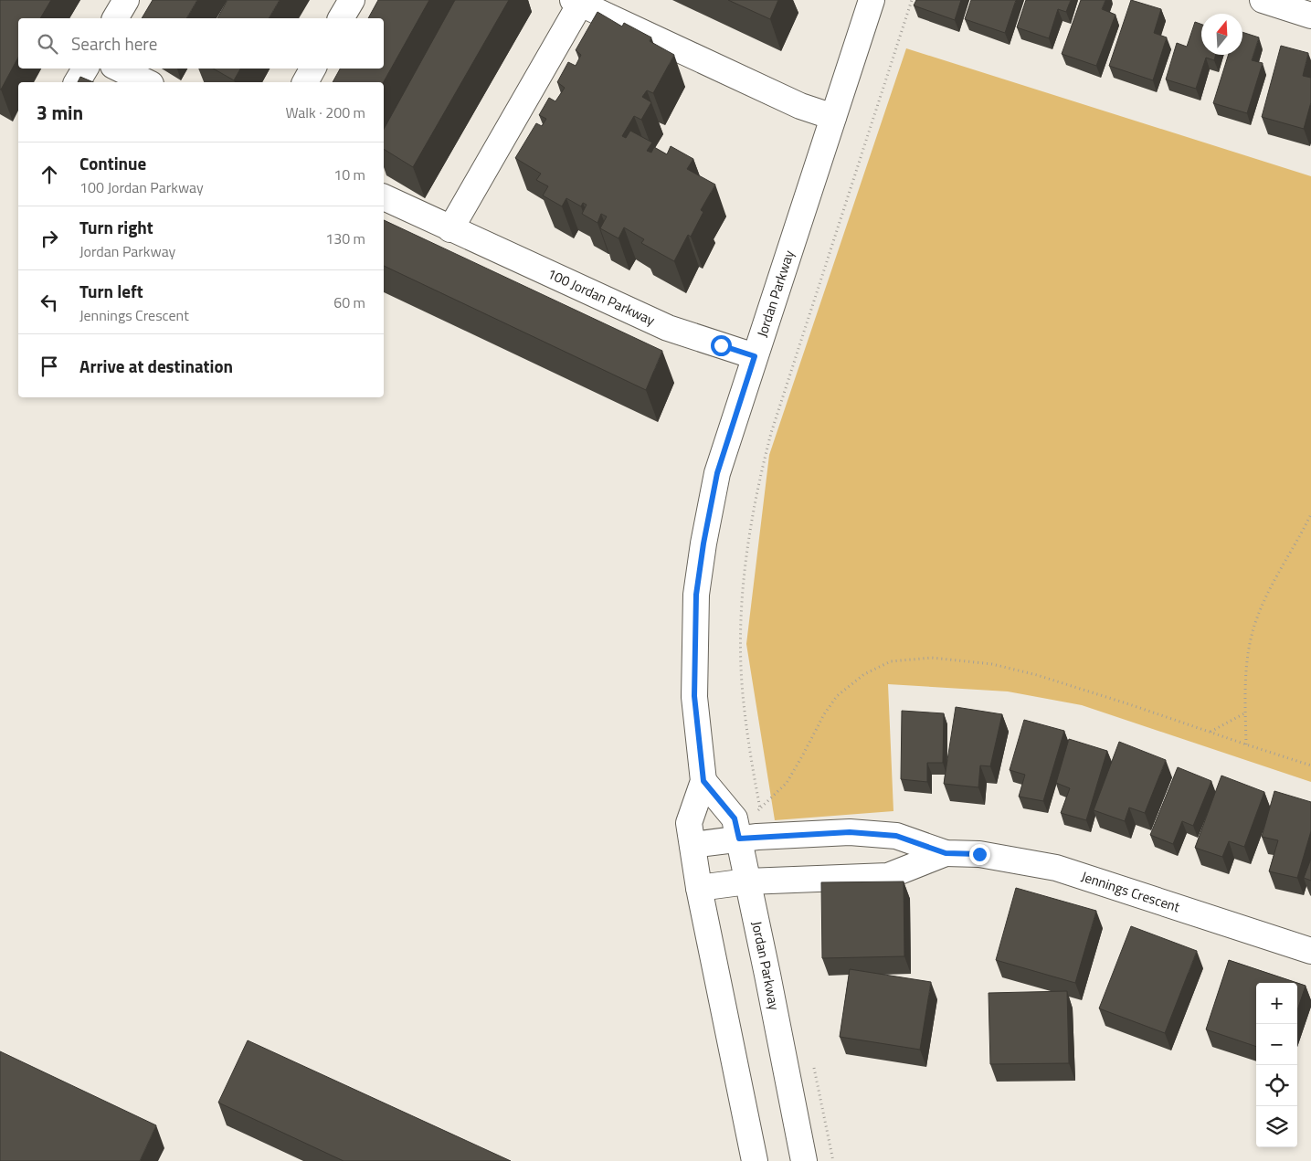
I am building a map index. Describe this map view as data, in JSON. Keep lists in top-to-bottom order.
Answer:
{
  "streets": {
    "street": ["Jordan Parkway", "100 Jordan Parkway", "Jennings Crescent"]
  },
  "crossings": [
    ["Jordan Parkway", "100 Jordan Parkway"],
    ["Jordan Parkway", "Jennings Crescent"]
  ],
  "north": "top",
  "page": {
    "search": "Search here",
    "heading": ["3 min", "Walk · 200 m"],
    "list": [
      ["Continue", "100 Jordan Parkway", "10 m"],
      ["Turn right", "Jordan Parkway", "130 m"],
      ["Turn left", "Jennings Crescent", "60 m"],
      "Arrive at destination"
    ],
    "map_buttons": ["+", "−"]
  }
}
